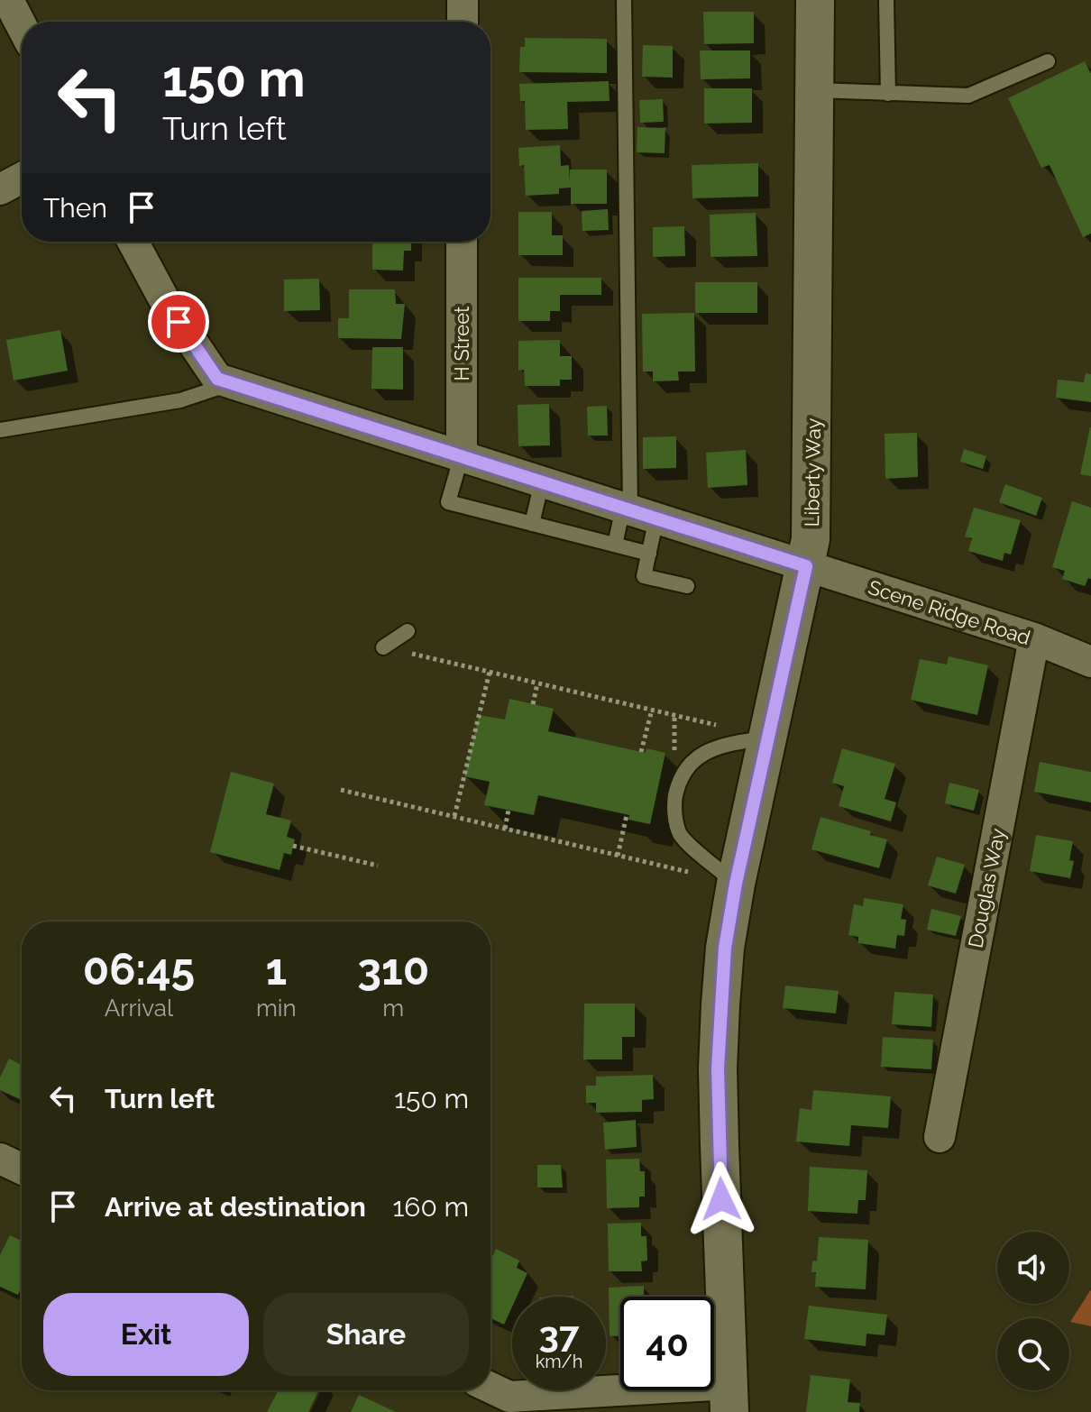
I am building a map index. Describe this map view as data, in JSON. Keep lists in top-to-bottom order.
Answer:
{
  "streets": {
    "street": [
      "H Street",
      "Liberty Way",
      "Scene Ridge Road",
      "Douglas Way"
    ]
  },
  "crossings": [
    ["H Street", "Scene Ridge Road"],
    ["Liberty Way", "Scene Ridge Road"],
    ["Scene Ridge Road", "Douglas Way"]
  ],
  "page": {
    "turn": ["150 m", "Turn left"],
    "then": "Then",
    "eta": [
      "06:45",
      "Arrival",
      "1",
      "min",
      "310",
      "m"
    ],
    "list": [
      {
        "name": "Turn left",
        "value": "150 m"
      },
      {
        "name": "Arrive at destination",
        "value": "160 m"
      }
    ],
    "buttons": ["Exit", "Share"],
    "speed": "37 km/h",
    "limit": "40"
  }
}
